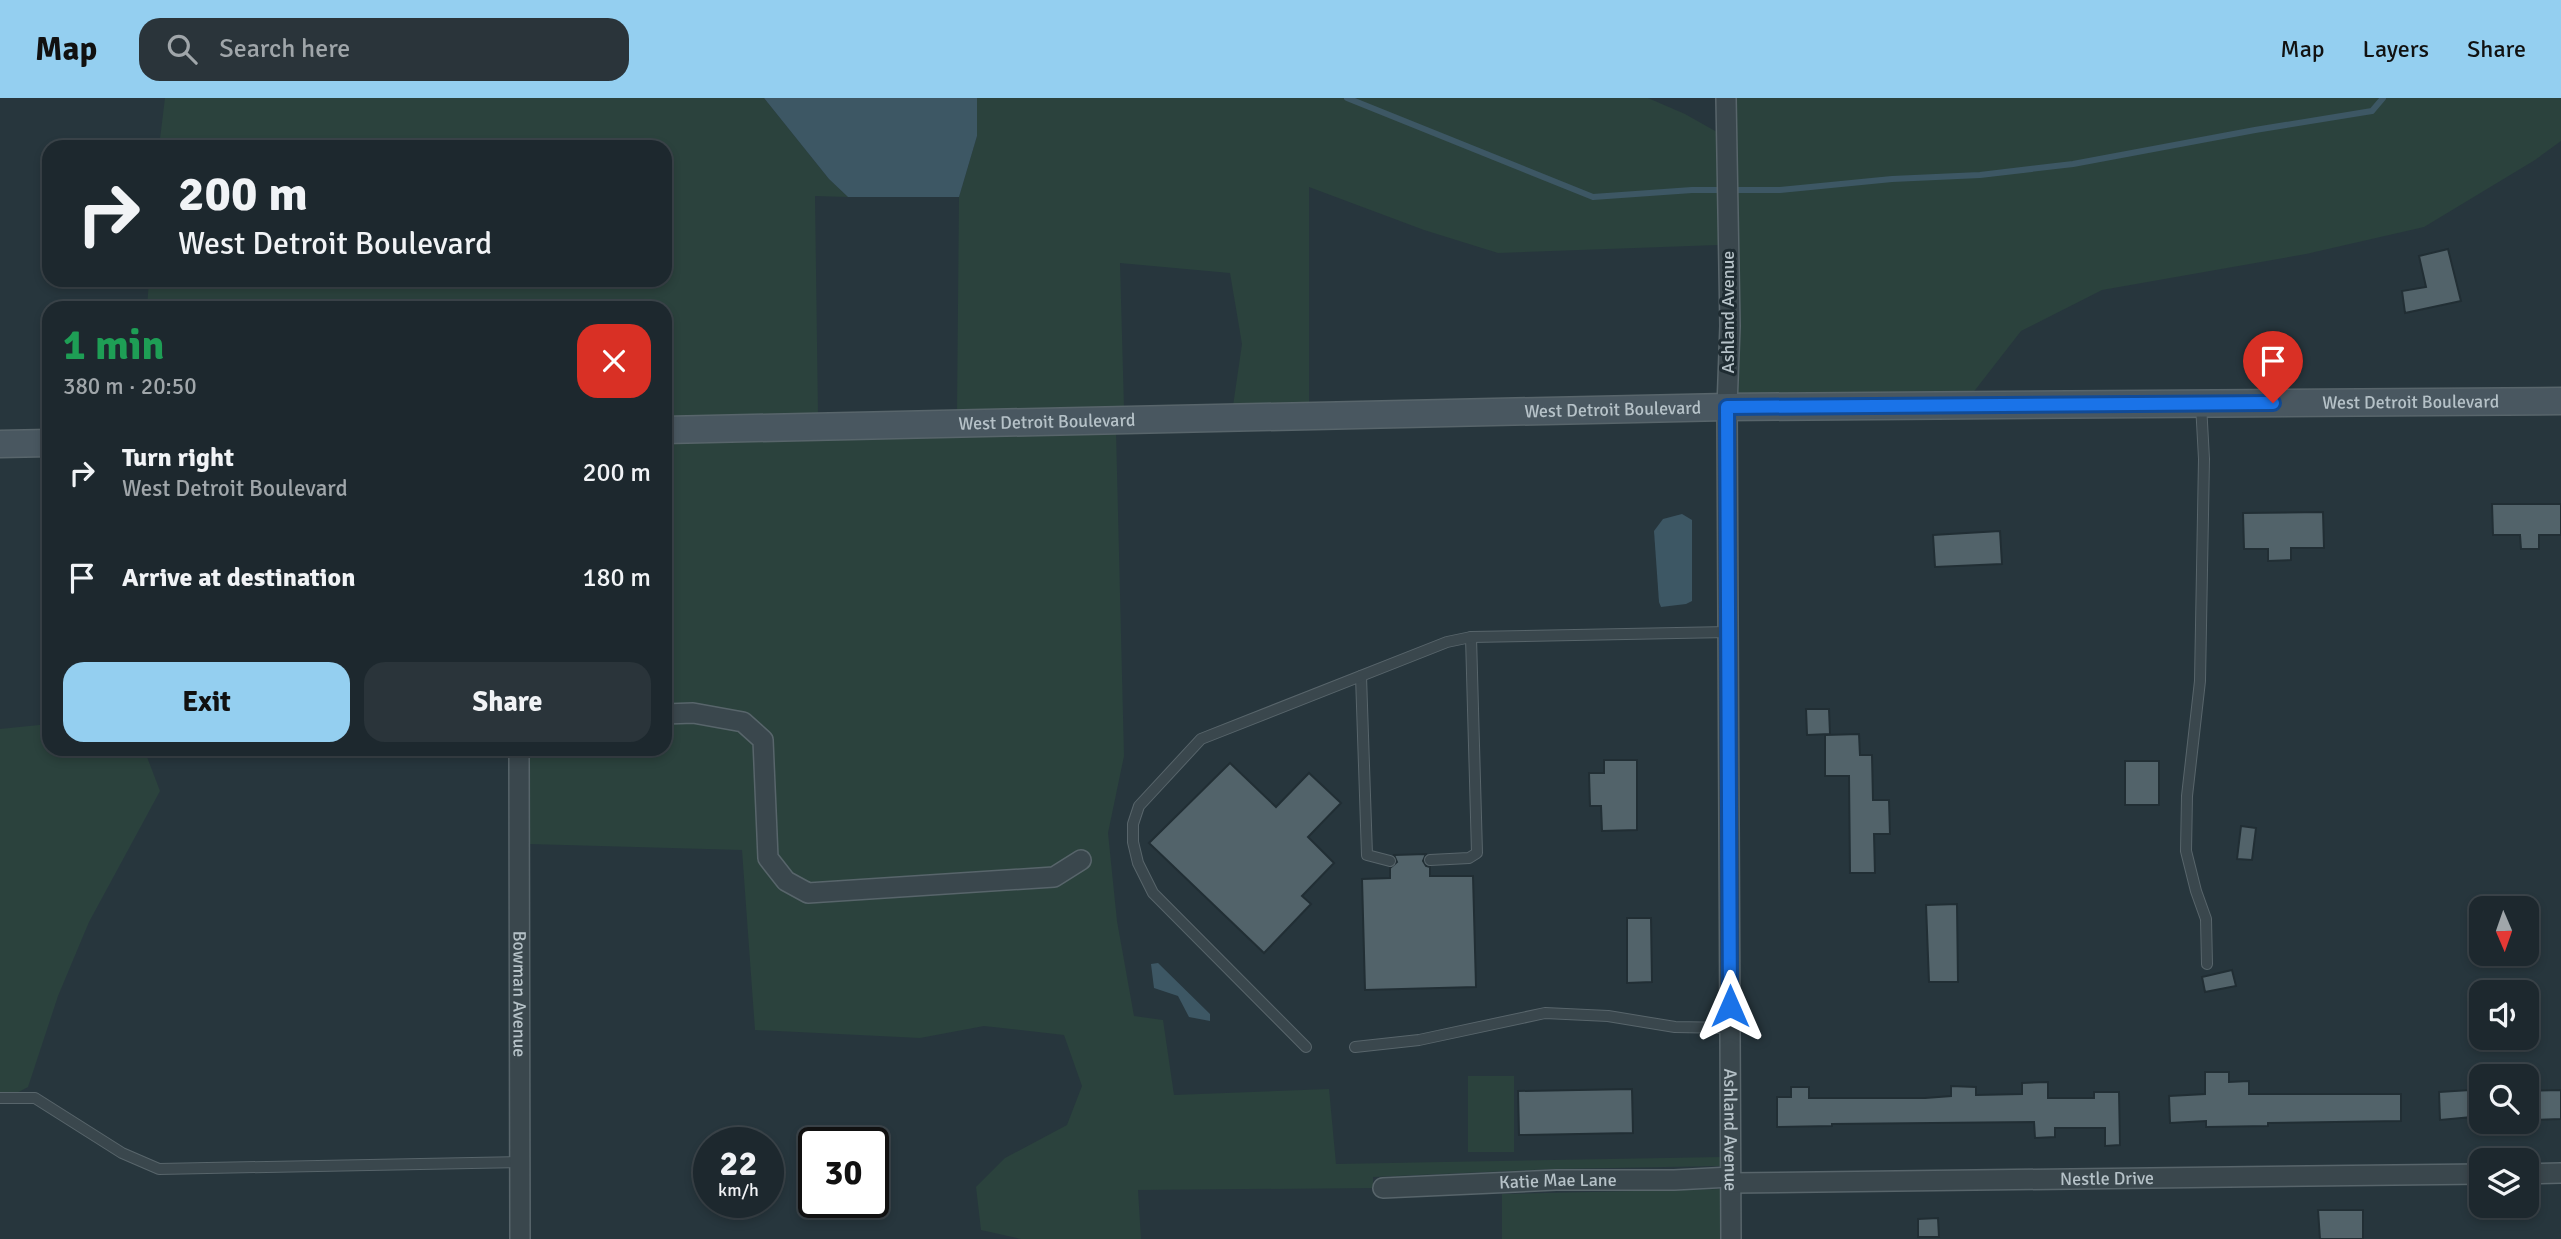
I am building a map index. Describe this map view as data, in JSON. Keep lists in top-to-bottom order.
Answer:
{
  "streets": {
    "street": [
      "Ashland Avenue",
      "West Detroit Boulevard",
      "Bowman Avenue",
      "Nestle Drive",
      "Katie Mae Lane"
    ]
  },
  "crossings": [
    ["Ashland Avenue", "West Detroit Boulevard"],
    ["Ashland Avenue", "Nestle Drive"],
    ["Ashland Avenue", "Katie Mae Lane"],
    ["Nestle Drive", "Katie Mae Lane"]
  ],
  "north": "bottom",
  "page": {
    "header": "Map",
    "search": "Search here",
    "nav": ["Map", "Layers", "Share"],
    "turn": ["200 m", "West Detroit Boulevard"],
    "heading": ["1 min", "380 m · 20:50"],
    "list": [
      {
        "name": "Turn right",
        "note": "West Detroit Boulevard",
        "value": "200 m"
      },
      {
        "name": "Arrive at destination",
        "value": "180 m"
      }
    ],
    "buttons": ["Exit", "Share"],
    "speed": "22 km/h",
    "limit": "30"
  }
}
